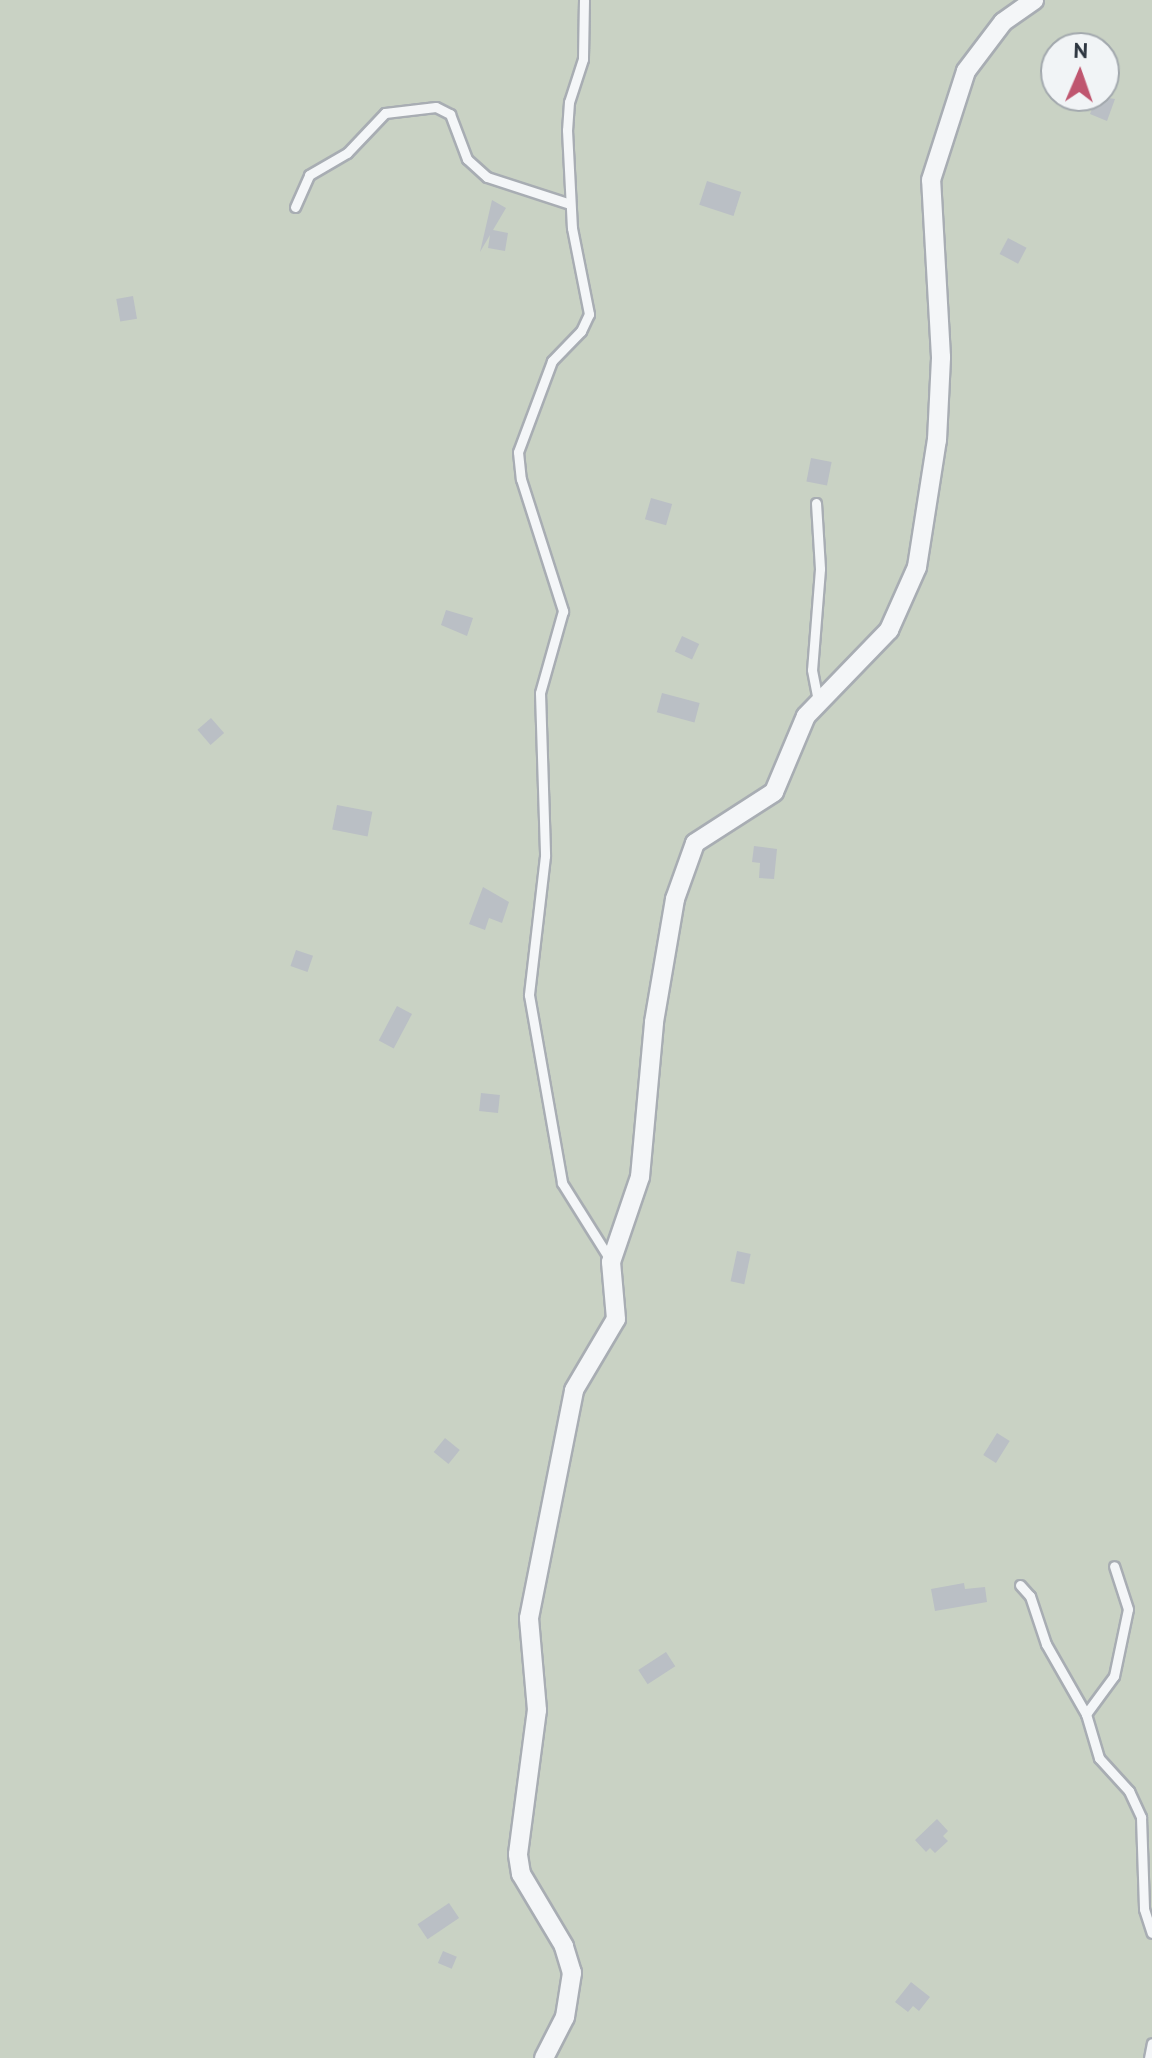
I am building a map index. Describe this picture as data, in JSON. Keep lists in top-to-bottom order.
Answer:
{
  "north": "top"
}
